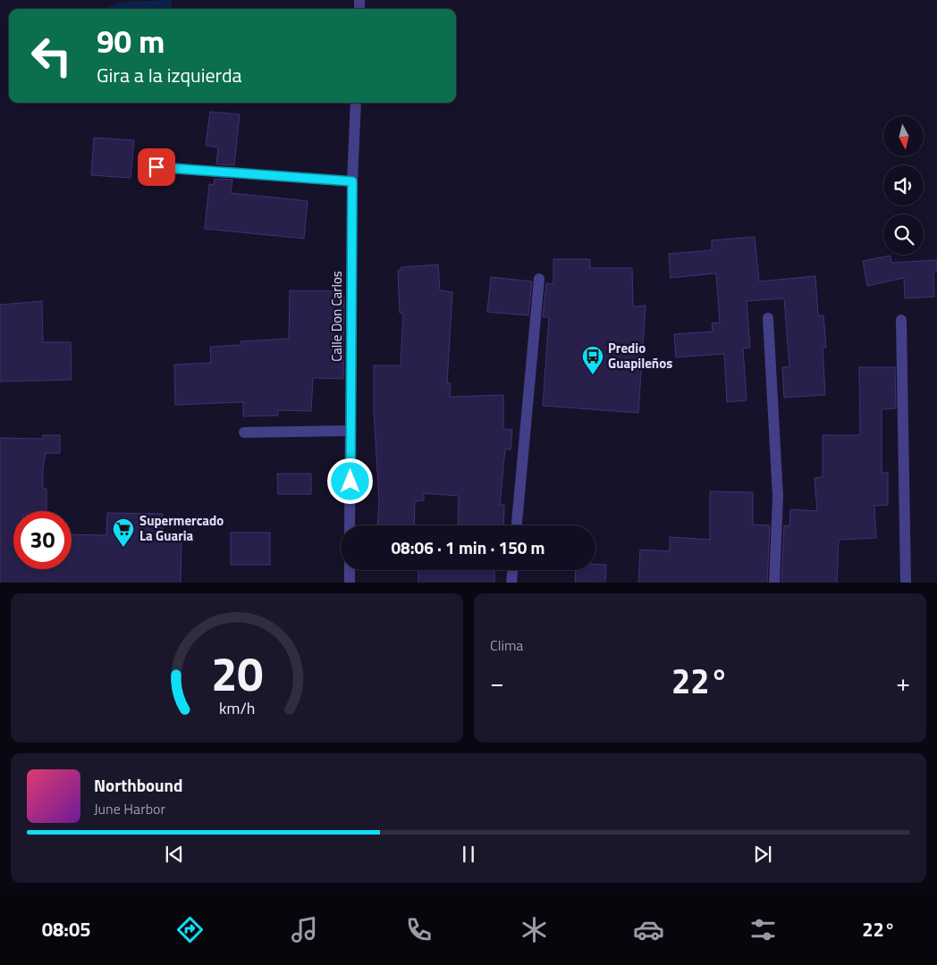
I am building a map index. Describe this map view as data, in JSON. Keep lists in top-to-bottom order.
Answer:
{
  "streets": {
    "street": ["Calle Don Carlos"]
  },
  "places": {
    "bus stop": ["Predio Guapileños"],
    "supermarket": ["Supermercado La Guaria"]
  },
  "north": "bottom",
  "page": {
    "turn": ["90 m", "Gira a la izquierda"],
    "limit": "30",
    "trip": "08:06 · 1 min · 150 m",
    "tile": "Clima",
    "heat": ["−", "22°", "+"],
    "song": ["Northbound", "June Harbor"],
    "tabs": ["08:05", "22°"],
    "gauge": ["20", "km/h"]
  }
}
